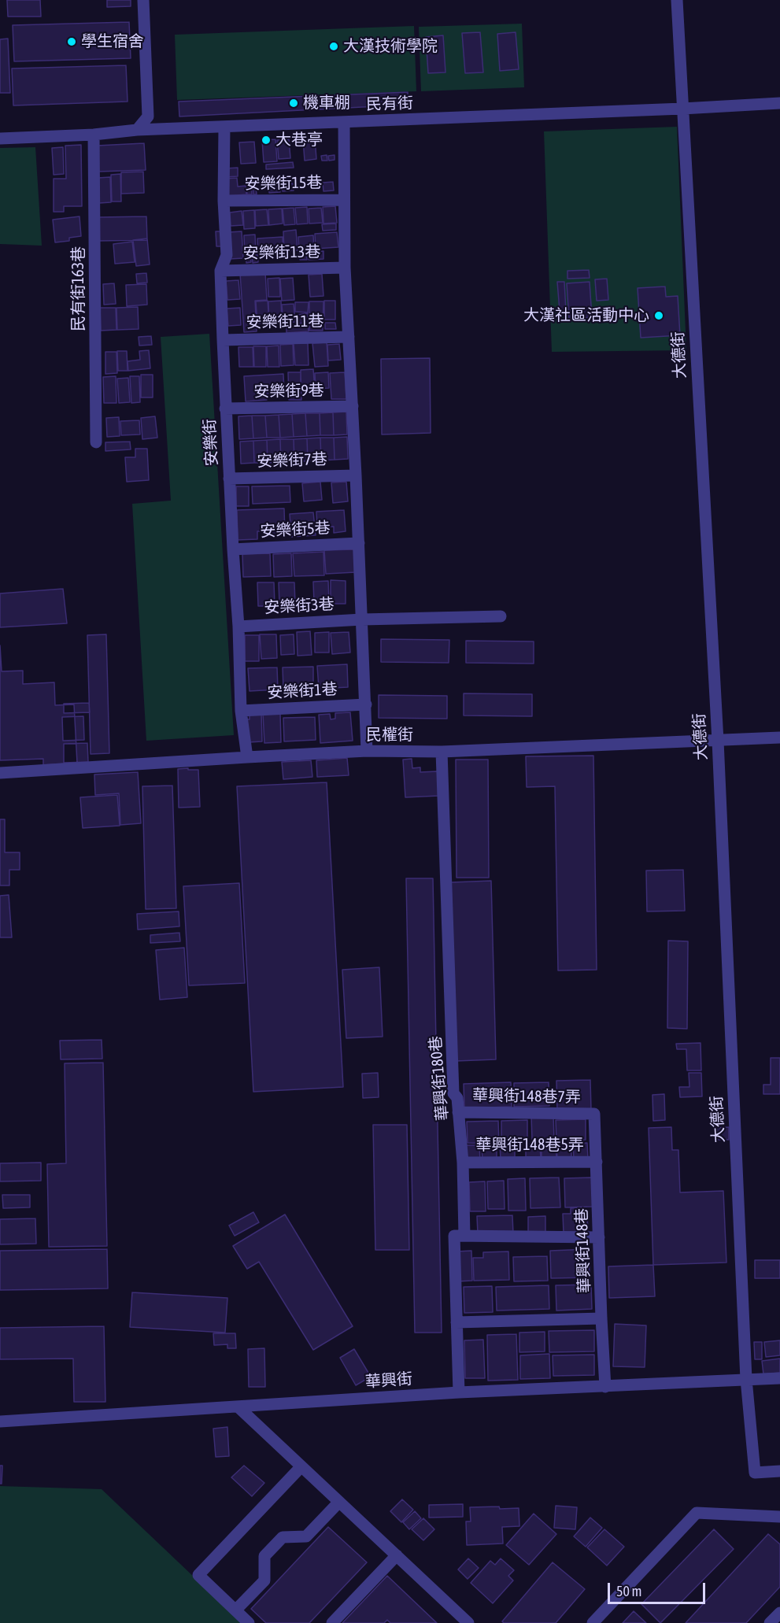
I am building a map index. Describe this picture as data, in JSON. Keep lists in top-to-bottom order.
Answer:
{
  "streets": {
    "street": [
      "民有街",
      "安樂街15巷",
      "安樂街13巷",
      "民有街163巷",
      "安樂街11巷",
      "大德街",
      "安樂街9巷",
      "安樂街",
      "安樂街7巷",
      "安樂街5巷",
      "安樂街3巷",
      "安樂街1巷",
      "民權街",
      "華興街180巷",
      "華興街148巷7弄",
      "華興街148巷5弄",
      "華興街148巷",
      "華興街"
    ]
  },
  "crossings": [
    ["民有街", "民有街163巷"],
    ["民有街", "大德街"],
    ["民有街", "安樂街"],
    ["安樂街15巷", "安樂街"],
    ["安樂街13巷", "安樂街"],
    ["安樂街11巷", "安樂街"],
    ["大德街", "民權街"],
    ["大德街", "華興街"],
    ["安樂街9巷", "安樂街"],
    ["安樂街", "安樂街7巷"],
    ["安樂街", "安樂街5巷"],
    ["安樂街", "安樂街3巷"],
    ["安樂街", "安樂街1巷"],
    ["安樂街", "民權街"],
    ["民權街", "華興街180巷"],
    ["華興街180巷", "華興街148巷7弄"],
    ["華興街180巷", "華興街148巷5弄"],
    ["華興街148巷7弄", "華興街148巷"],
    ["華興街148巷5弄", "華興街148巷"],
    ["華興街148巷", "華興街"]
  ],
  "places": [
    "學生宿舍",
    "大漢技術學院",
    "機車棚",
    "大巷亭",
    "大漢社區活動中心"
  ],
  "scale_bar": "50 m"
}
